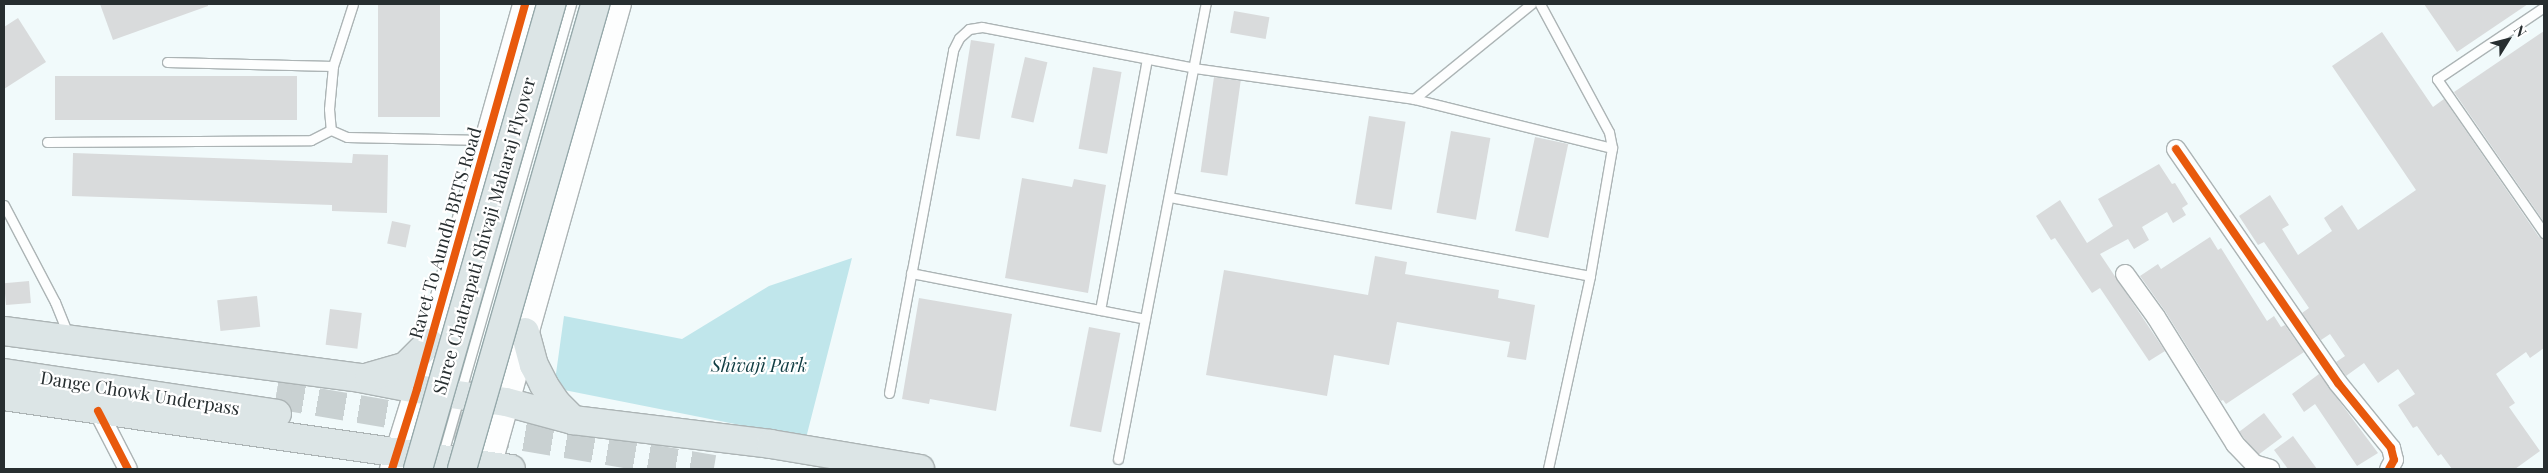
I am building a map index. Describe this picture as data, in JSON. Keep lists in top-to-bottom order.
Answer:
{
  "streets": {
    "main road": ["Shree Chatrapati Shivaji Maharaj Flyover", "Dange Chowk Underpass"],
    "street": ["Ravet To Aundh BRTS Road"]
  },
  "parks": ["Shivaji Park"],
  "north": "top right"
}
